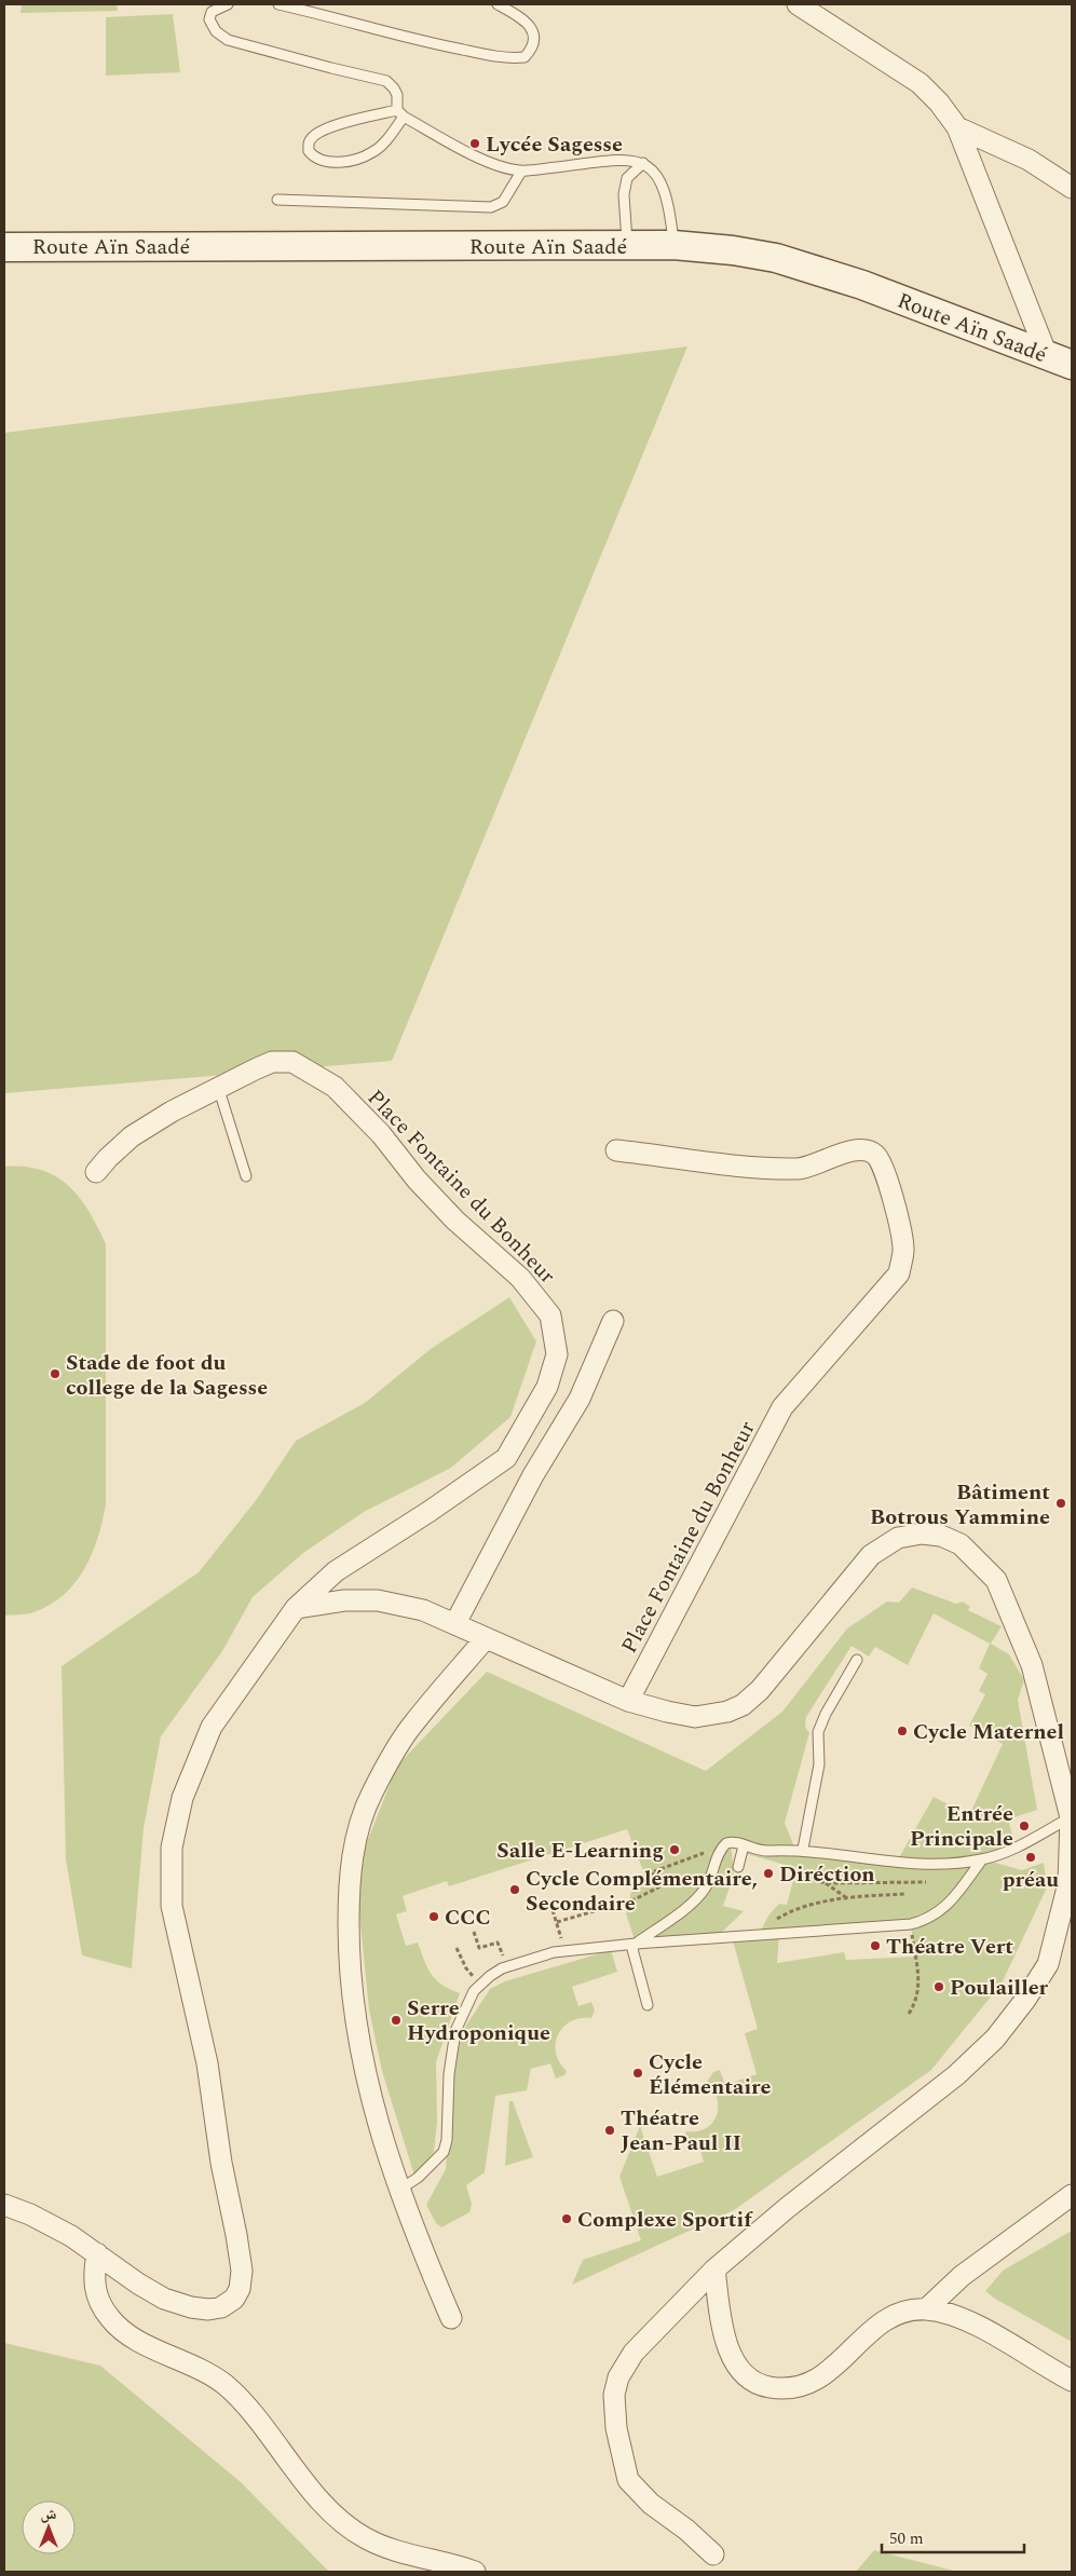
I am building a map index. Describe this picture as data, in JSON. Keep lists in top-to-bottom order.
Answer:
{
  "streets": {
    "street": ["Route Aïn Saadé", "Place Fontaine du Bonheur"]
  },
  "places": [
    "Lycée Sagesse",
    "Stade de foot du college de la Sagesse",
    "Bâtiment Botrous Yammine",
    "Cycle Maternel",
    "Entrée Principale",
    "Salle E-Learning",
    "préau",
    "Diréction",
    "Cycle Complémentaire, Secondaire",
    "CCC",
    "Théatre Vert",
    "Poulailler",
    "Serre Hydroponique",
    "Cycle Élémentaire",
    "Théatre Jean-Paul II",
    "Complexe Sportif"
  ],
  "scale_bar": "50 m",
  "north": "top"
}
